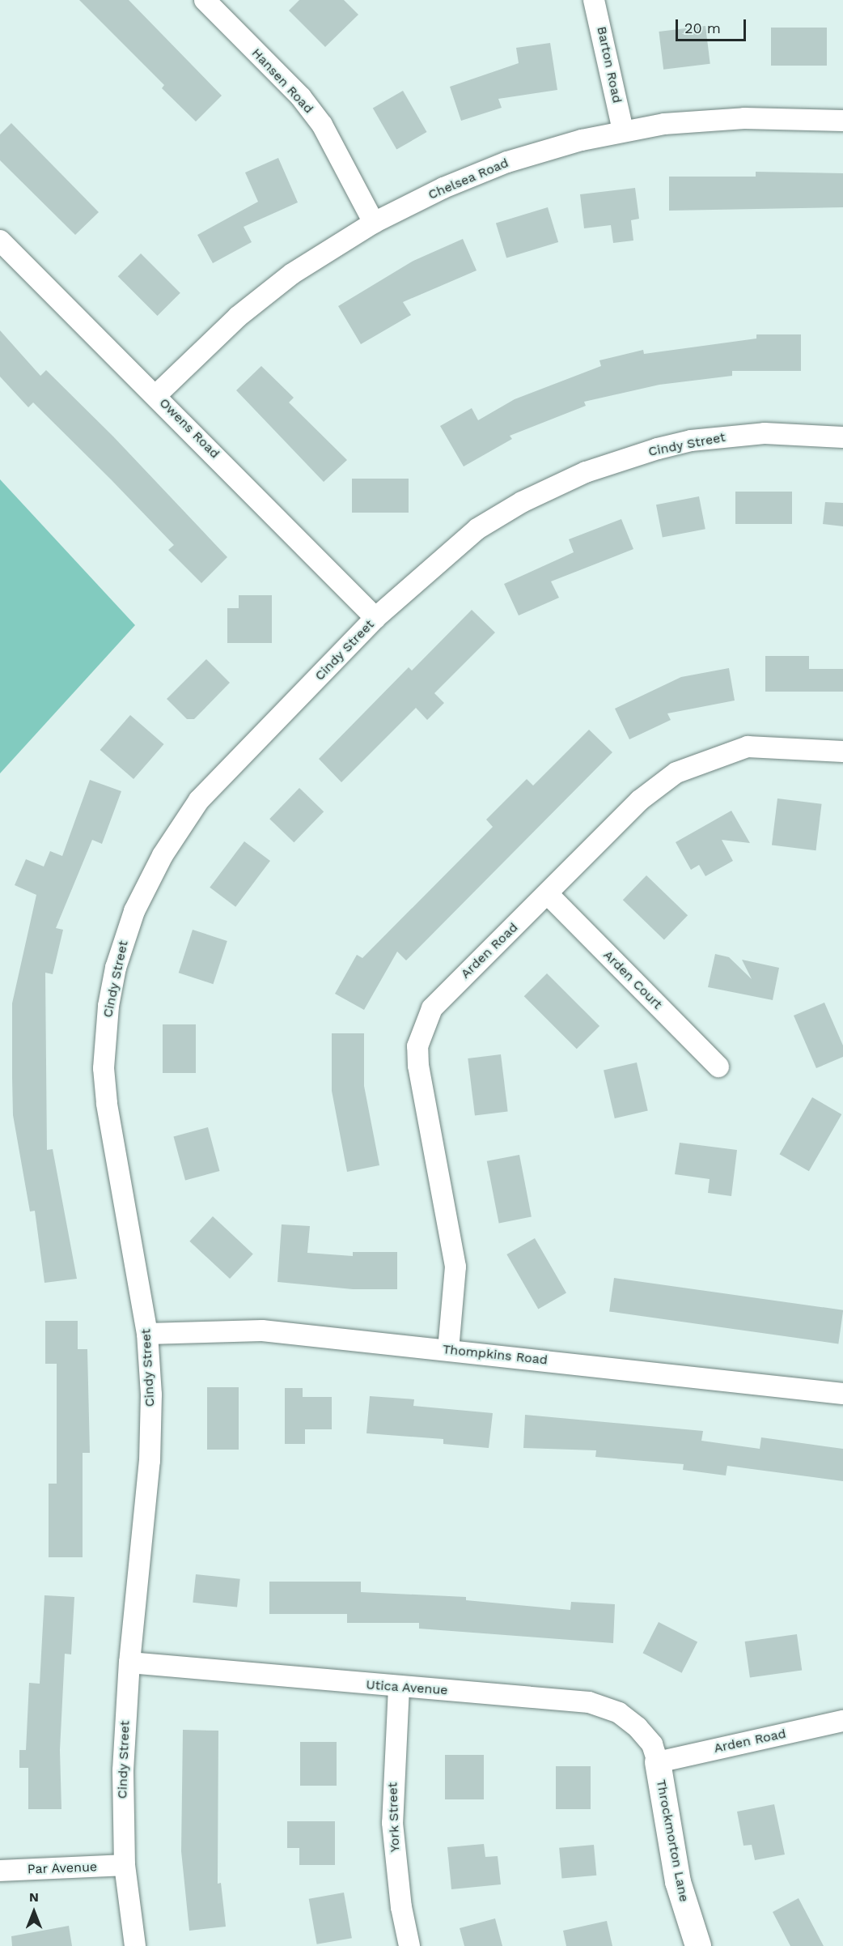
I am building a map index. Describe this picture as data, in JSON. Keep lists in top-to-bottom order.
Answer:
{
  "streets": {
    "street": [
      "Barton Road",
      "Hansen Road",
      "Chelsea Road",
      "Owens Road",
      "Cindy Street",
      "Arden Road",
      "Arden Court",
      "Thompkins Road",
      "Utica Avenue",
      "York Street",
      "Throckmorton Lane",
      "Par Avenue"
    ]
  },
  "crossings": [
    ["Barton Road", "Chelsea Road"],
    ["Hansen Road", "Chelsea Road"],
    ["Chelsea Road", "Owens Road"],
    ["Owens Road", "Cindy Street"],
    ["Cindy Street", "Thompkins Road"],
    ["Cindy Street", "Utica Avenue"],
    ["Cindy Street", "Par Avenue"],
    ["Arden Road", "Arden Court"],
    ["Arden Road", "Thompkins Road"],
    ["Arden Road", "Utica Avenue"],
    ["Arden Road", "Throckmorton Lane"],
    ["Utica Avenue", "York Street"],
    ["Utica Avenue", "Throckmorton Lane"]
  ],
  "scale_bar": "20 m",
  "north": "top"
}
